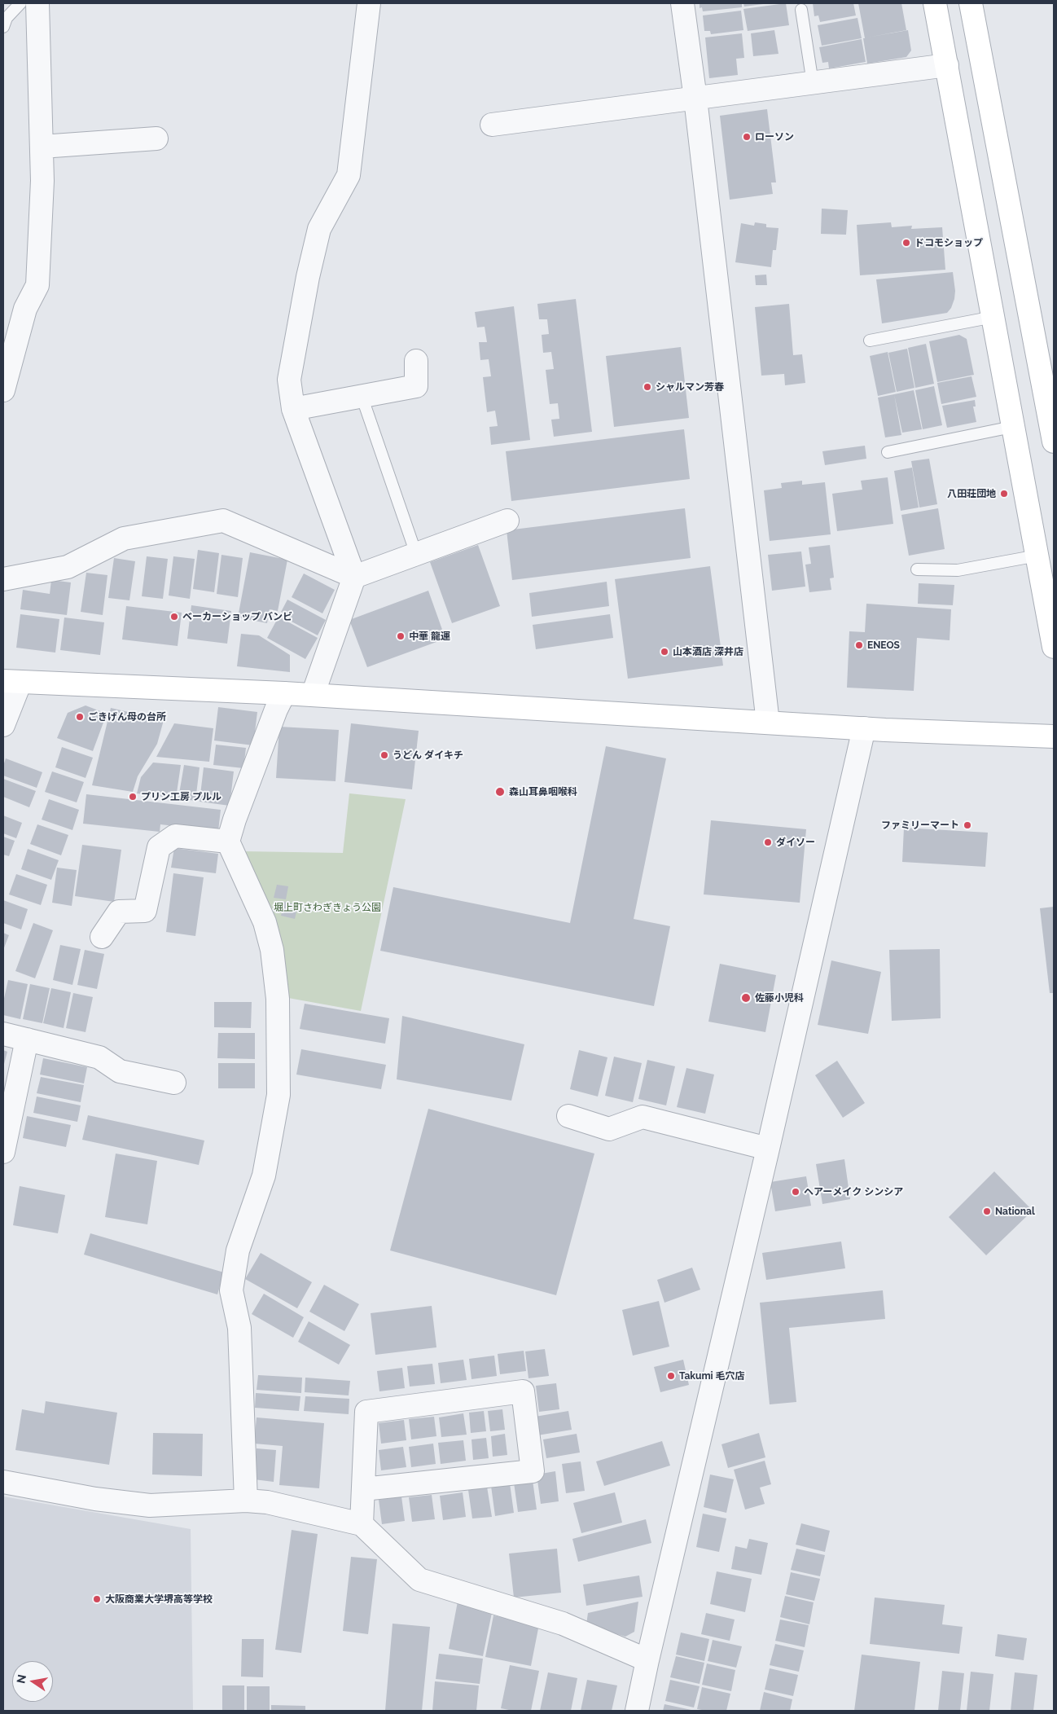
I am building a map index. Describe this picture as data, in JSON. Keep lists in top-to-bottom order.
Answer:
{
  "parks": ["堀上町さわぎきょう公園"],
  "places": [
    "ローソン",
    "ドコモショップ",
    "シャルマン芳春",
    "八田荘団地",
    "ベーカーショップ バンビ",
    "中華 龍運",
    "ENEOS",
    "山本酒店 深井店",
    "ごきげん母の台所",
    "うどん ダイキチ",
    "森山耳鼻咽喉科",
    "プリン工房 プルル",
    "ファミリーマート",
    "ダイソー",
    "佐藤小児科",
    "ヘアーメイク シンシア",
    "National",
    "Takumi 毛穴店",
    "大阪商業大学堺高等学校"
  ],
  "north": "left"
}
